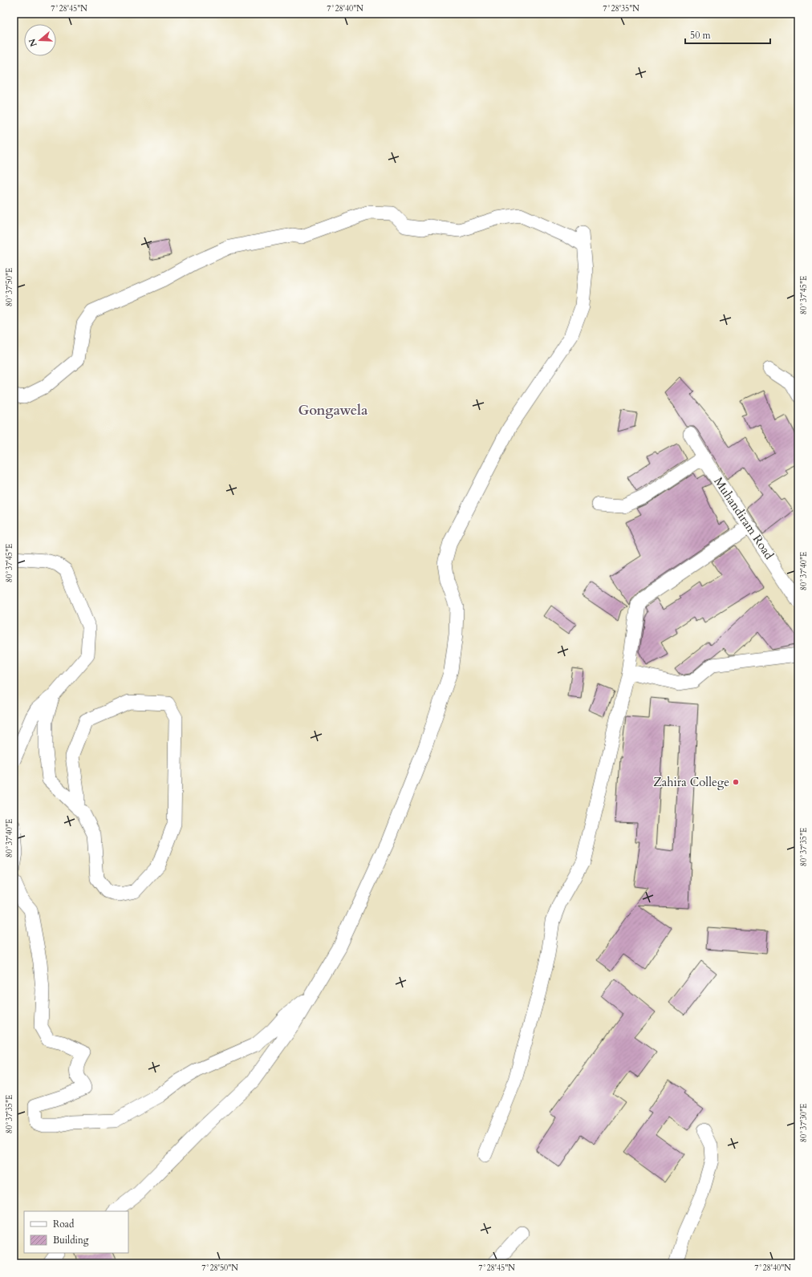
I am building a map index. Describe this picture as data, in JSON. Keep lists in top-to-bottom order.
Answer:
{
  "streets": {
    "street": ["Muhandiram Road"]
  },
  "districts": ["Gongawela"],
  "places": ["Zahira College"],
  "legend": ["Road", "Building"],
  "scale_bar": "50 m",
  "north": "left",
  "coordinates": [
    "7°28'45\"N",
    "7°28'40\"N",
    "7°28'35\"N",
    "80°37'50\"E",
    "80°37'45\"E",
    "80°37'40\"E",
    "80°37'35\"E",
    "80°37'30\"E",
    "7°28'50\"N"
  ]
}
